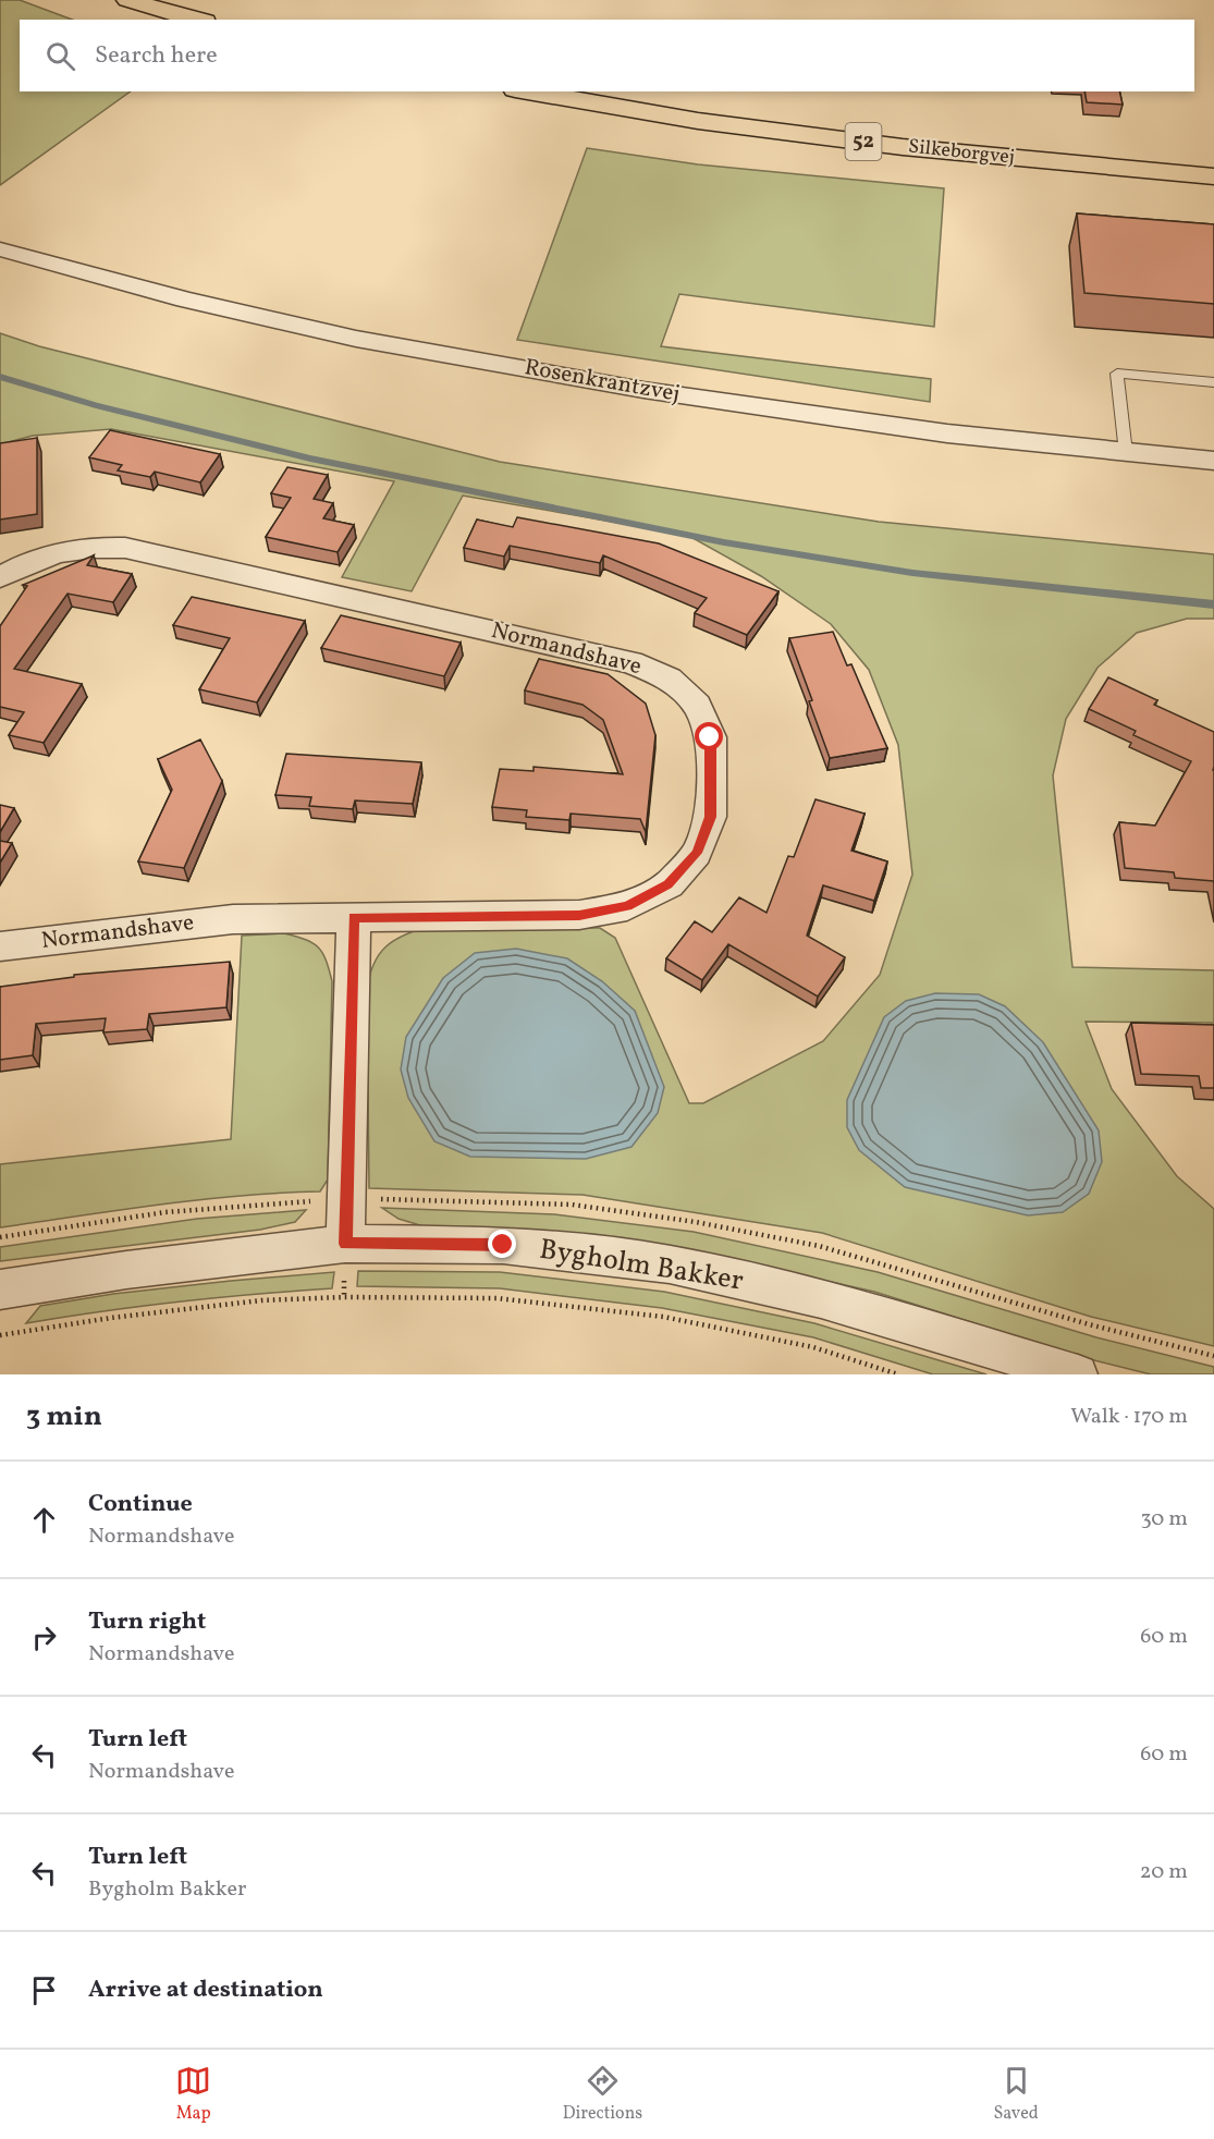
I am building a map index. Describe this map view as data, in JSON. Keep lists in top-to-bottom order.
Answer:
{
  "streets": {
    "main road": ["52", "Silkeborgvej"],
    "street": ["Rosenkrantzvej", "Normandshave", "Bygholm Bakker"]
  },
  "page": {
    "search": "Search here",
    "heading": ["3 min", "Walk · 170 m"],
    "list": [
      ["Continue", "Normandshave", "30 m"],
      ["Turn right", "Normandshave", "60 m"],
      ["Turn left", "Normandshave", "60 m"],
      ["Turn left", "Bygholm Bakker", "20 m"],
      "Arrive at destination"
    ],
    "nav": ["Map", "Directions", "Saved"]
  }
}
